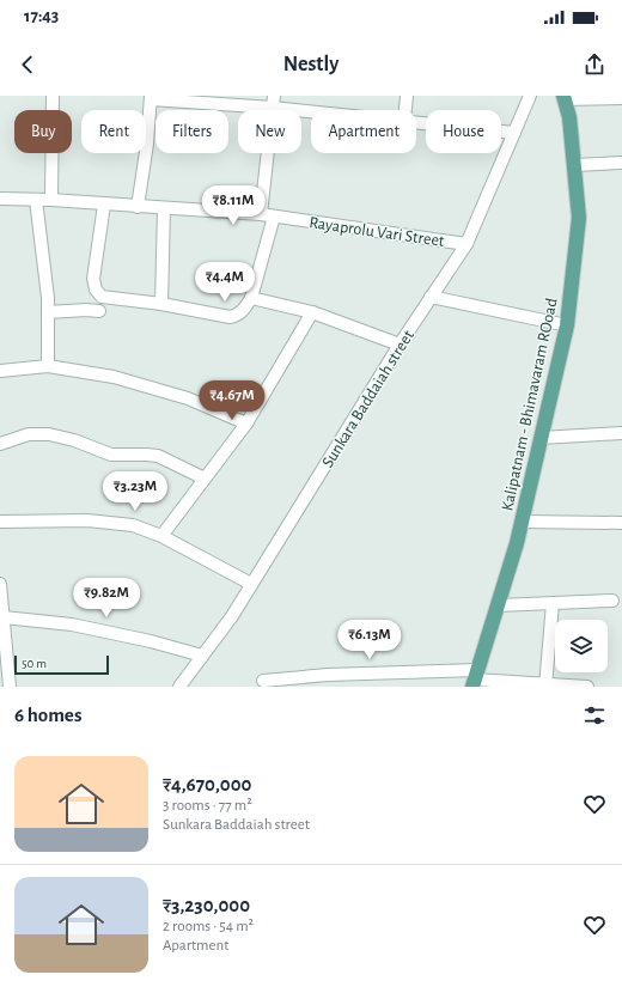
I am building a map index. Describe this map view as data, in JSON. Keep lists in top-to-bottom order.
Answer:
{
  "streets": {
    "main road": ["Kalipatnam - Bhimavaram ROoad"],
    "street": ["Rayaprolu Vari Street", "Sunkara Baddaiah street"]
  },
  "crossings": [
    ["Rayaprolu Vari Street", "Sunkara Baddaiah street"]
  ],
  "scale_bar": "50 m",
  "page": {
    "status": "17:43",
    "header": "Nestly",
    "chip": [
      "Buy",
      "Rent",
      "Filters",
      "New",
      "Apartment",
      "House"
    ],
    "price": [
      "₹8.11M",
      "₹4.4M",
      "₹4.67M",
      "₹3.23M",
      "₹9.82M",
      "₹6.13M"
    ],
    "scale": "50 m",
    "heading": "6 homes",
    "list": [
      {
        "name": "₹4,670,000",
        "note": "3 rooms · 77 m² · Sunkara Baddaiah street"
      },
      {
        "name": "₹3,230,000",
        "note": "2 rooms · 54 m² · Apartment"
      }
    ]
  }
}
